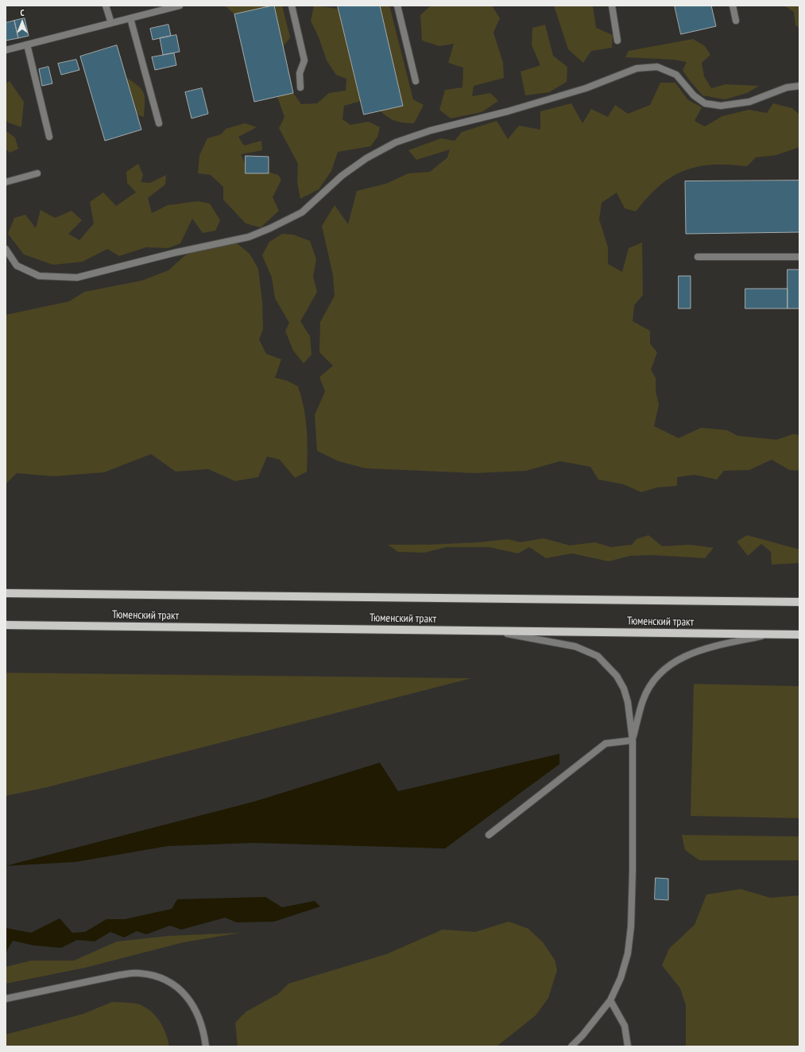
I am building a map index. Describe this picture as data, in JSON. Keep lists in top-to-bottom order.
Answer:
{
  "streets": {
    "main road": ["Тюменский тракт"]
  },
  "north": "top"
}
